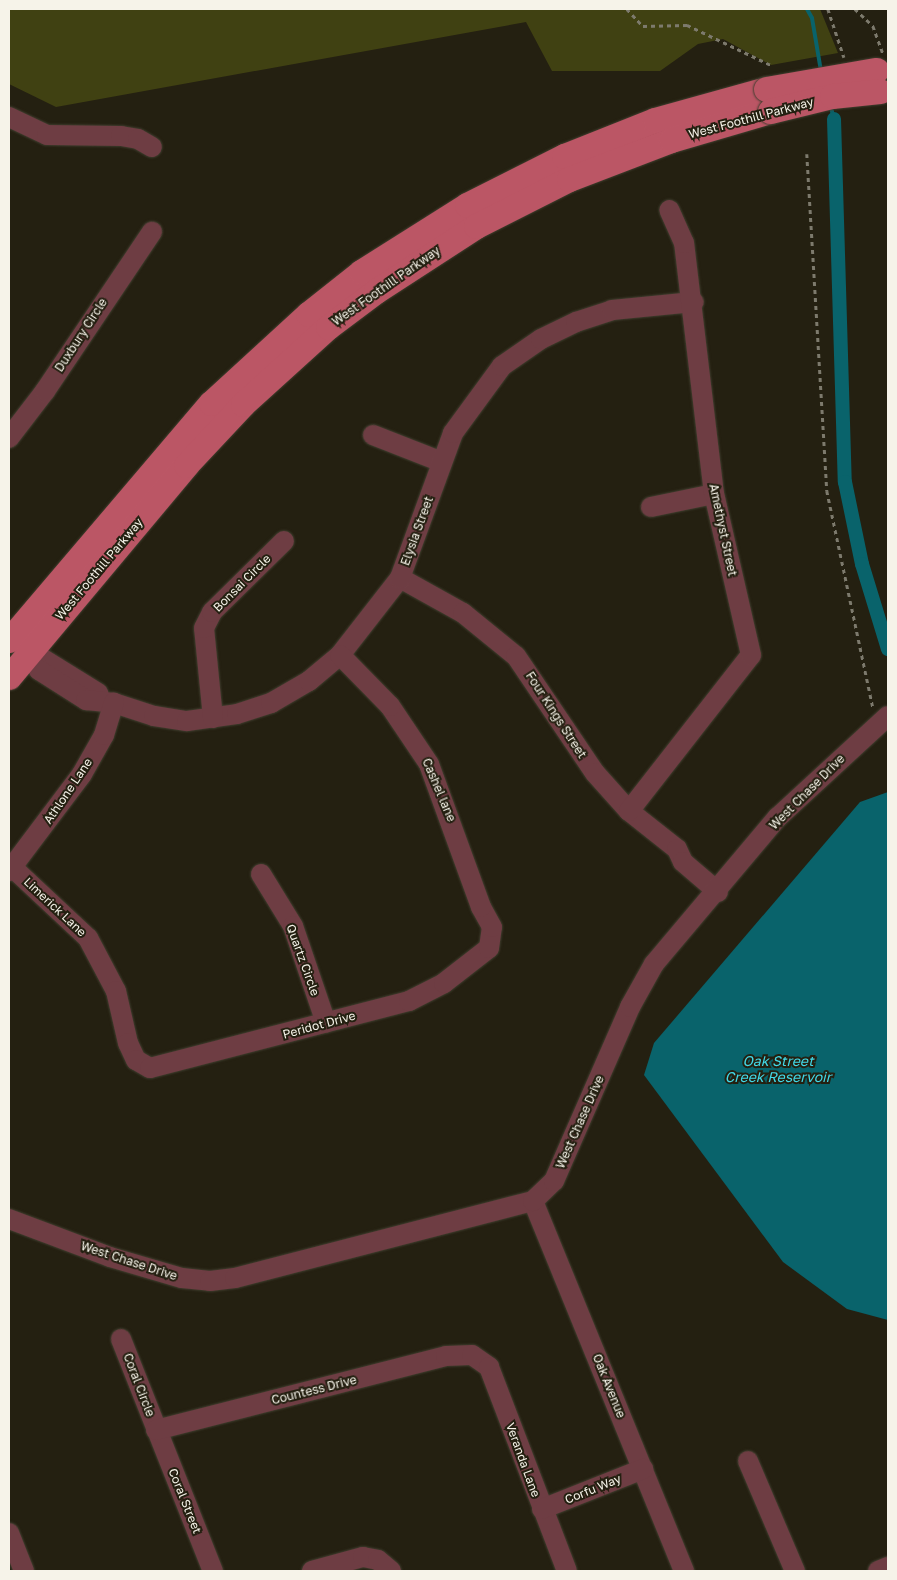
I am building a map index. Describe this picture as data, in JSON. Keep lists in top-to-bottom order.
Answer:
{
  "streets": {
    "main road": ["West Foothill Parkway"],
    "street": [
      "Duxbury Circle",
      "Amethyst Street",
      "Elysia Street",
      "Bonsai Circle",
      "Four Kings Street",
      "Cashel lane",
      "Athlone Lane",
      "West Chase Drive",
      "Limerick Lane",
      "Quartz Circle",
      "Peridot Drive",
      "Coral Circle",
      "Oak Avenue",
      "Countess Drive",
      "Veranda Lane",
      "Corfu Way",
      "Coral Street"
    ]
  },
  "crossings": [
    ["West Foothill Parkway", "Elysia Street"],
    ["Amethyst Street", "Elysia Street"],
    ["Amethyst Street", "Four Kings Street"],
    ["Elysia Street", "Bonsai Circle"],
    ["Elysia Street", "Four Kings Street"],
    ["Elysia Street", "Cashel lane"],
    ["Elysia Street", "Athlone Lane"],
    ["Four Kings Street", "West Chase Drive"],
    ["Cashel lane", "Peridot Drive"],
    ["Athlone Lane", "Limerick Lane"],
    ["West Chase Drive", "Oak Avenue"],
    ["Limerick Lane", "Peridot Drive"],
    ["Quartz Circle", "Peridot Drive"],
    ["Coral Circle", "Countess Drive"],
    ["Coral Circle", "Coral Street"],
    ["Oak Avenue", "Corfu Way"],
    ["Countess Drive", "Veranda Lane"],
    ["Countess Drive", "Coral Street"],
    ["Veranda Lane", "Corfu Way"]
  ],
  "water": ["Oak Street Creek Reservoir"]
}
